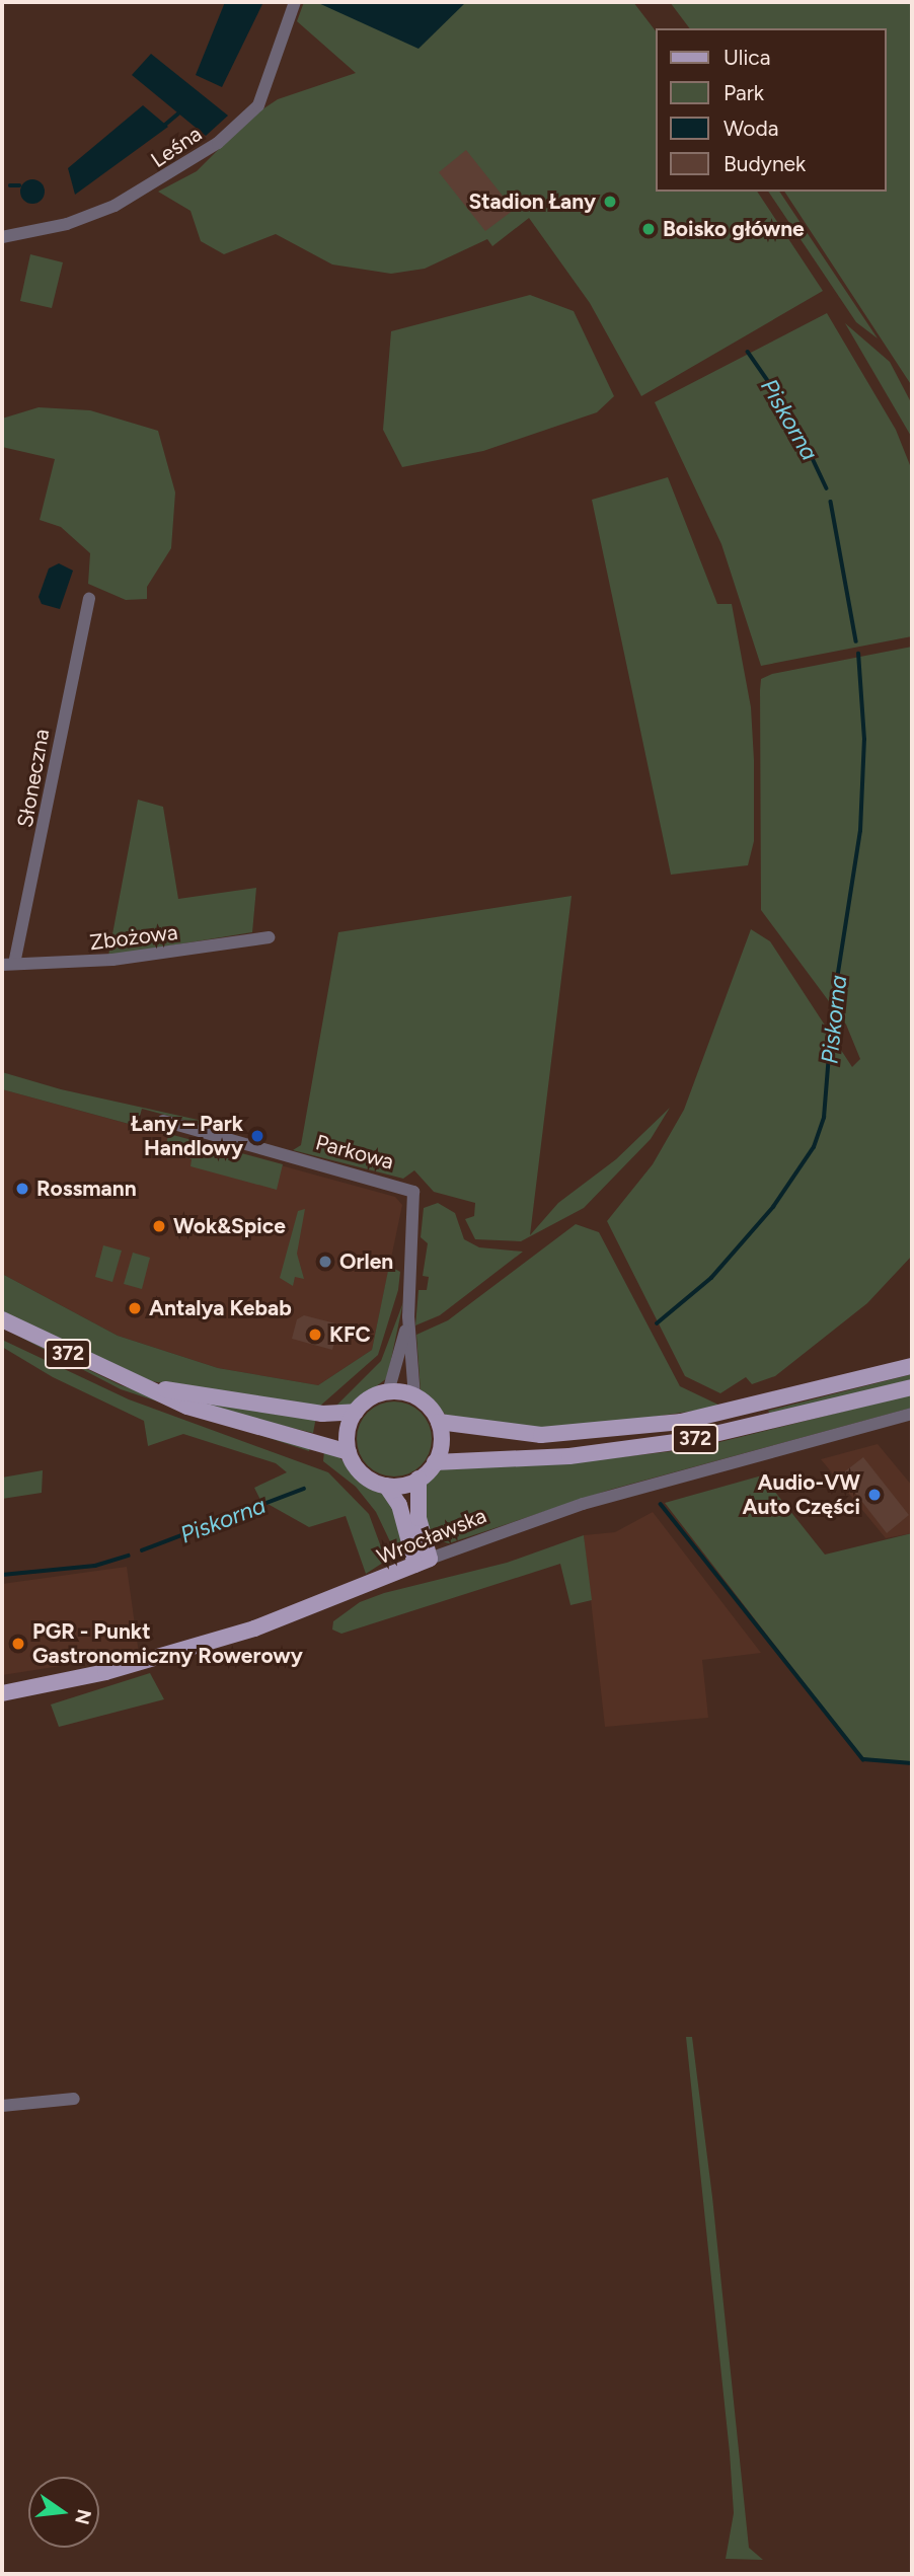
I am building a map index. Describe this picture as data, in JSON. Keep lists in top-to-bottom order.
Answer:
{
  "streets": {
    "main road": ["372", "Wrocławska"],
    "street": [
      "Leśna",
      "Słoneczna",
      "Zbożowa",
      "Parkowa"
    ]
  },
  "crossings": [
    ["Słoneczna", "Zbożowa"]
  ],
  "water": ["Piskorna"],
  "places": [
    "Stadion Łany",
    "Boisko główne",
    "Łany – Park Handlowy",
    "Rossmann",
    "Wok&Spice",
    "Orlen",
    "Antalya Kebab",
    "KFC",
    "Audio-VW Auto Części",
    "PGR - Punkt Gastronomiczny Rowerowy"
  ],
  "legend": [
    "Ulica",
    "Park",
    "Woda",
    "Budynek"
  ],
  "north": "right"
}
